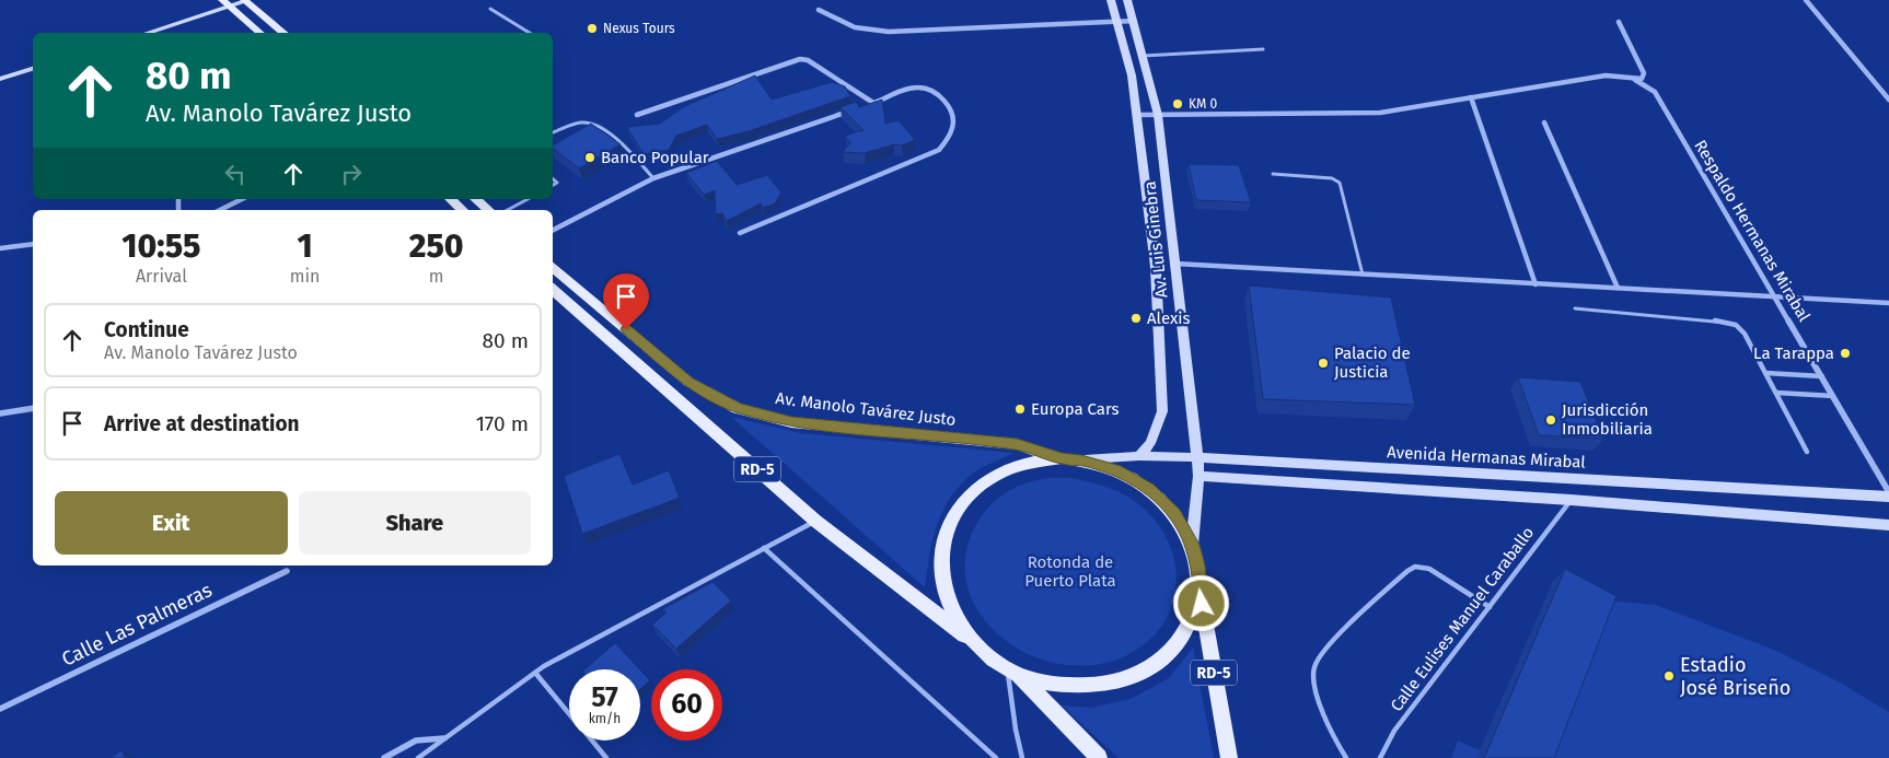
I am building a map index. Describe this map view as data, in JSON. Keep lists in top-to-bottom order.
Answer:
{
  "streets": {
    "main road": ["Av. Manolo Tavárez Justo", "RD-5"],
    "street": [
      "Respaldo Hermanas Mirabal",
      "Av. Luis Ginebra",
      "Avenida Hermanas Mirabal",
      "Calle Las Palmeras"
    ],
    "lane": ["Calle Eulises Manuel Caraballo"]
  },
  "crossings": [
    ["Respaldo Hermanas Mirabal", "Avenida Hermanas Mirabal"],
    ["Av. Luis Ginebra", "Avenida Hermanas Mirabal"],
    ["Av. Luis Ginebra", "RD-5"],
    ["Av. Manolo Tavárez Justo", "RD-5"],
    ["Avenida Hermanas Mirabal", "RD-5"]
  ],
  "parks": ["Rotonda de Puerto Plata"],
  "places": [
    "Nexus Tours",
    "KM 0",
    "Banco Popular",
    "Alexis",
    "La Tarappa",
    "Palacio de Justicia",
    "Europa Cars",
    "Jurisdicción Inmobiliaria",
    "Estadio José Briseño"
  ],
  "page": {
    "turn": ["80 m", "Av. Manolo Tavárez Justo"],
    "eta": [
      "10:55",
      "Arrival",
      "1",
      "min",
      "250",
      "m"
    ],
    "list": [
      {
        "name": "Continue",
        "note": "Av. Manolo Tavárez Justo",
        "value": "80 m"
      },
      {
        "name": "Arrive at destination",
        "value": "170 m"
      }
    ],
    "buttons": ["Exit", "Share"],
    "speed": "57 km/h",
    "limit": "60"
  }
}
